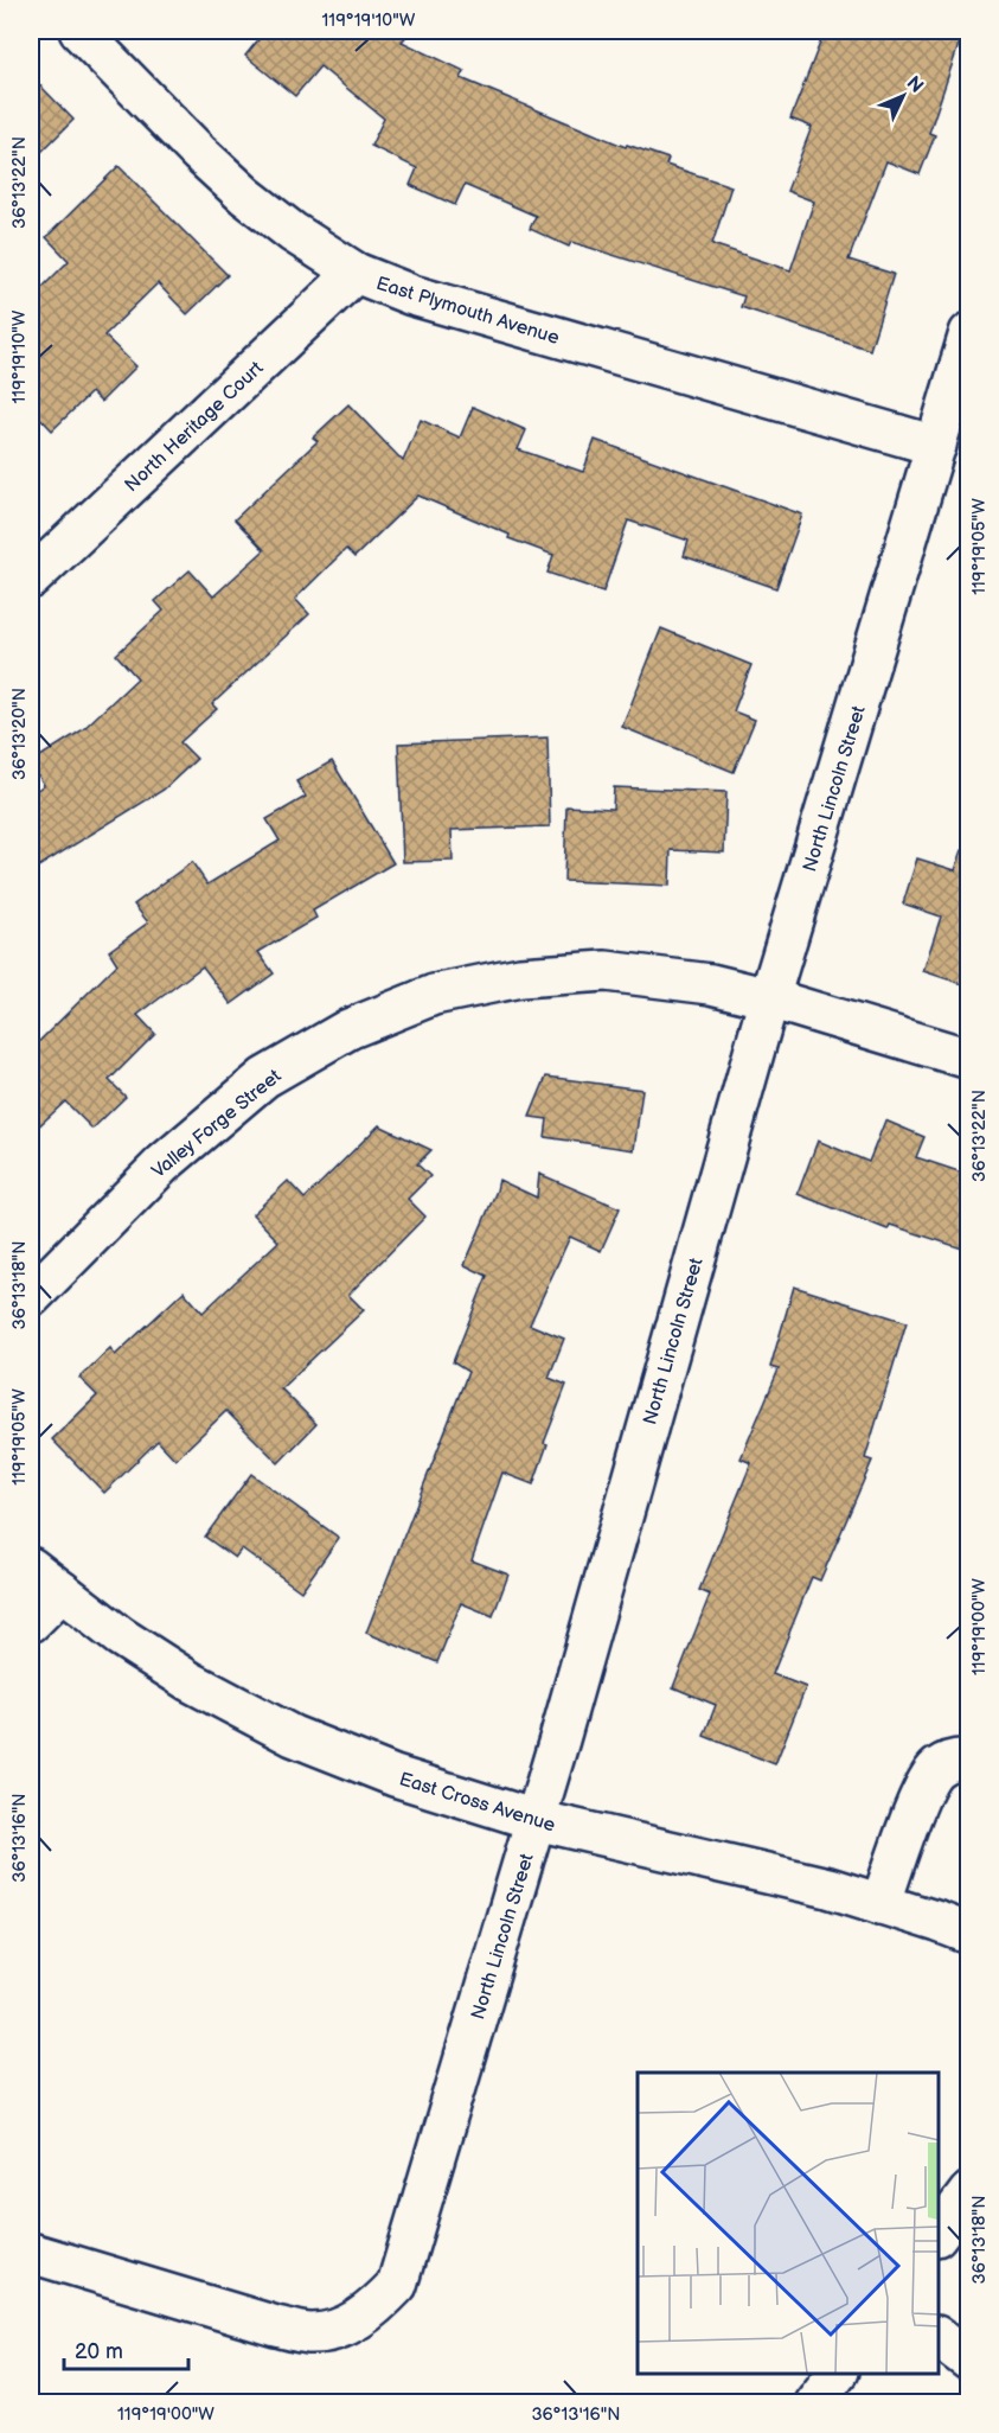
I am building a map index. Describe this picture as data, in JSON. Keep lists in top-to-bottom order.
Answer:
{
  "streets": {
    "street": [
      "East Plymouth Avenue",
      "North Heritage Court",
      "North Lincoln Street",
      "Valley Forge Street",
      "East Cross Avenue"
    ]
  },
  "crossings": [
    ["East Plymouth Avenue", "North Heritage Court"],
    ["East Plymouth Avenue", "North Lincoln Street"],
    ["North Lincoln Street", "Valley Forge Street"],
    ["North Lincoln Street", "East Cross Avenue"]
  ],
  "scale_bar": "20 m",
  "north": "top right",
  "coordinates": [
    "119°19'10\"W",
    "36°13'22\"N",
    "119°19'05\"W",
    "36°13'20\"N",
    "36°13'18\"N",
    "119°19'00\"W",
    "36°13'16\"N"
  ]
}
